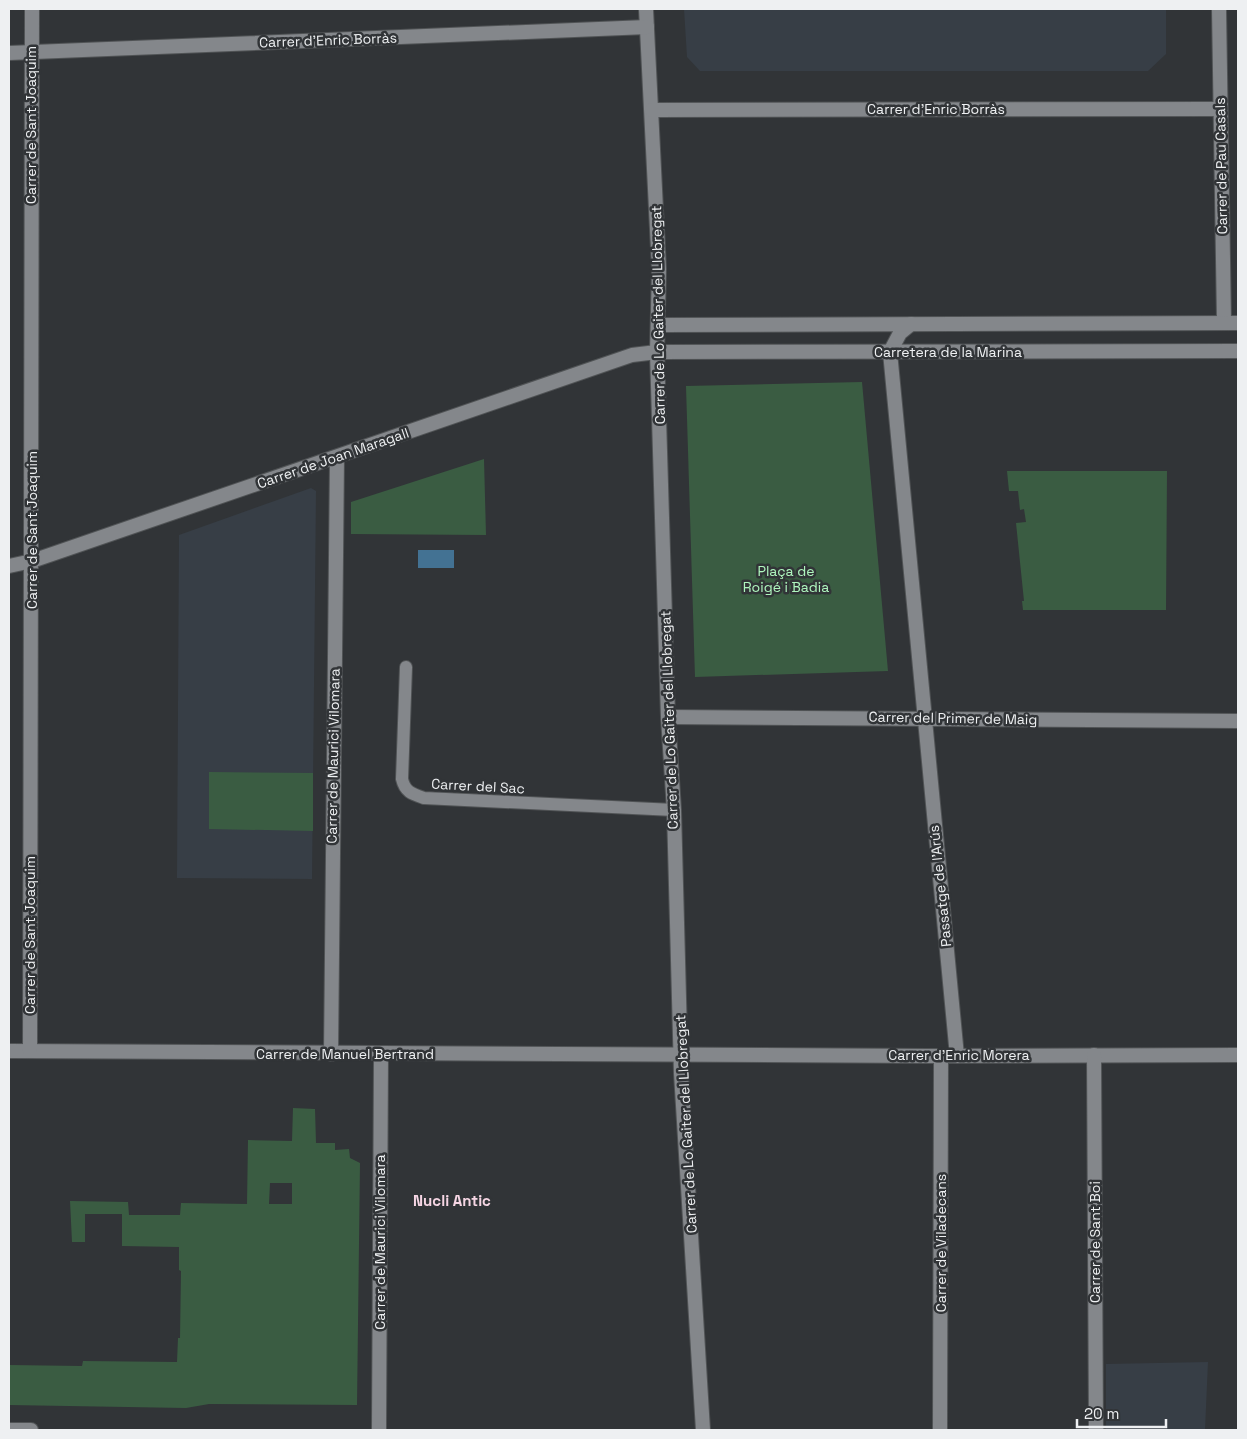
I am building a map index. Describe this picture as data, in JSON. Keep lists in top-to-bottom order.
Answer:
{
  "streets": {
    "street": [
      "Carrer d'Enric Borràs",
      "Carrer de Sant Joaquim",
      "Carrer de Pau Casals",
      "Carrer de Lo Gaiter del Llobregat",
      "Carretera de la Marina",
      "Carrer de Joan Maragall",
      "Carrer del Primer de Maig",
      "Carrer de Maurici Vilomara",
      "Passatge de l'Arús",
      "Carrer de Manuel Bertrand",
      "Carrer d'Enric Morera",
      "Carrer de Sant Boi",
      "Carrer de Viladecans"
    ],
    "lane": ["Carrer del Sac"]
  },
  "crossings": [
    ["Carrer d'Enric Borràs", "Carrer de Sant Joaquim"],
    ["Carrer d'Enric Borràs", "Carrer de Pau Casals"],
    ["Carrer d'Enric Borràs", "Carrer de Lo Gaiter del Llobregat"],
    ["Carrer de Sant Joaquim", "Carrer de Joan Maragall"],
    ["Carrer de Sant Joaquim", "Carrer de Manuel Bertrand"],
    ["Carrer de Pau Casals", "Carretera de la Marina"],
    ["Carrer de Lo Gaiter del Llobregat", "Carretera de la Marina"],
    ["Carrer de Lo Gaiter del Llobregat", "Carrer de Joan Maragall"],
    ["Carrer de Lo Gaiter del Llobregat", "Carrer del Primer de Maig"],
    ["Carrer de Lo Gaiter del Llobregat", "Carrer del Sac"],
    ["Carrer de Lo Gaiter del Llobregat", "Carrer de Manuel Bertrand"],
    ["Carrer de Lo Gaiter del Llobregat", "Carrer d'Enric Morera"],
    ["Carretera de la Marina", "Carrer de Joan Maragall"],
    ["Carrer de Joan Maragall", "Carrer de Maurici Vilomara"],
    ["Carrer del Primer de Maig", "Passatge de l'Arús"],
    ["Carrer de Maurici Vilomara", "Carrer de Manuel Bertrand"],
    ["Passatge de l'Arús", "Carrer d'Enric Morera"],
    ["Carrer de Manuel Bertrand", "Carrer d'Enric Morera"],
    ["Carrer d'Enric Morera", "Carrer de Sant Boi"],
    ["Carrer d'Enric Morera", "Carrer de Viladecans"]
  ],
  "districts": ["Nucli Antic"],
  "parks": ["Plaça de Roigé i Badia"],
  "scale_bar": "20 m"
}
